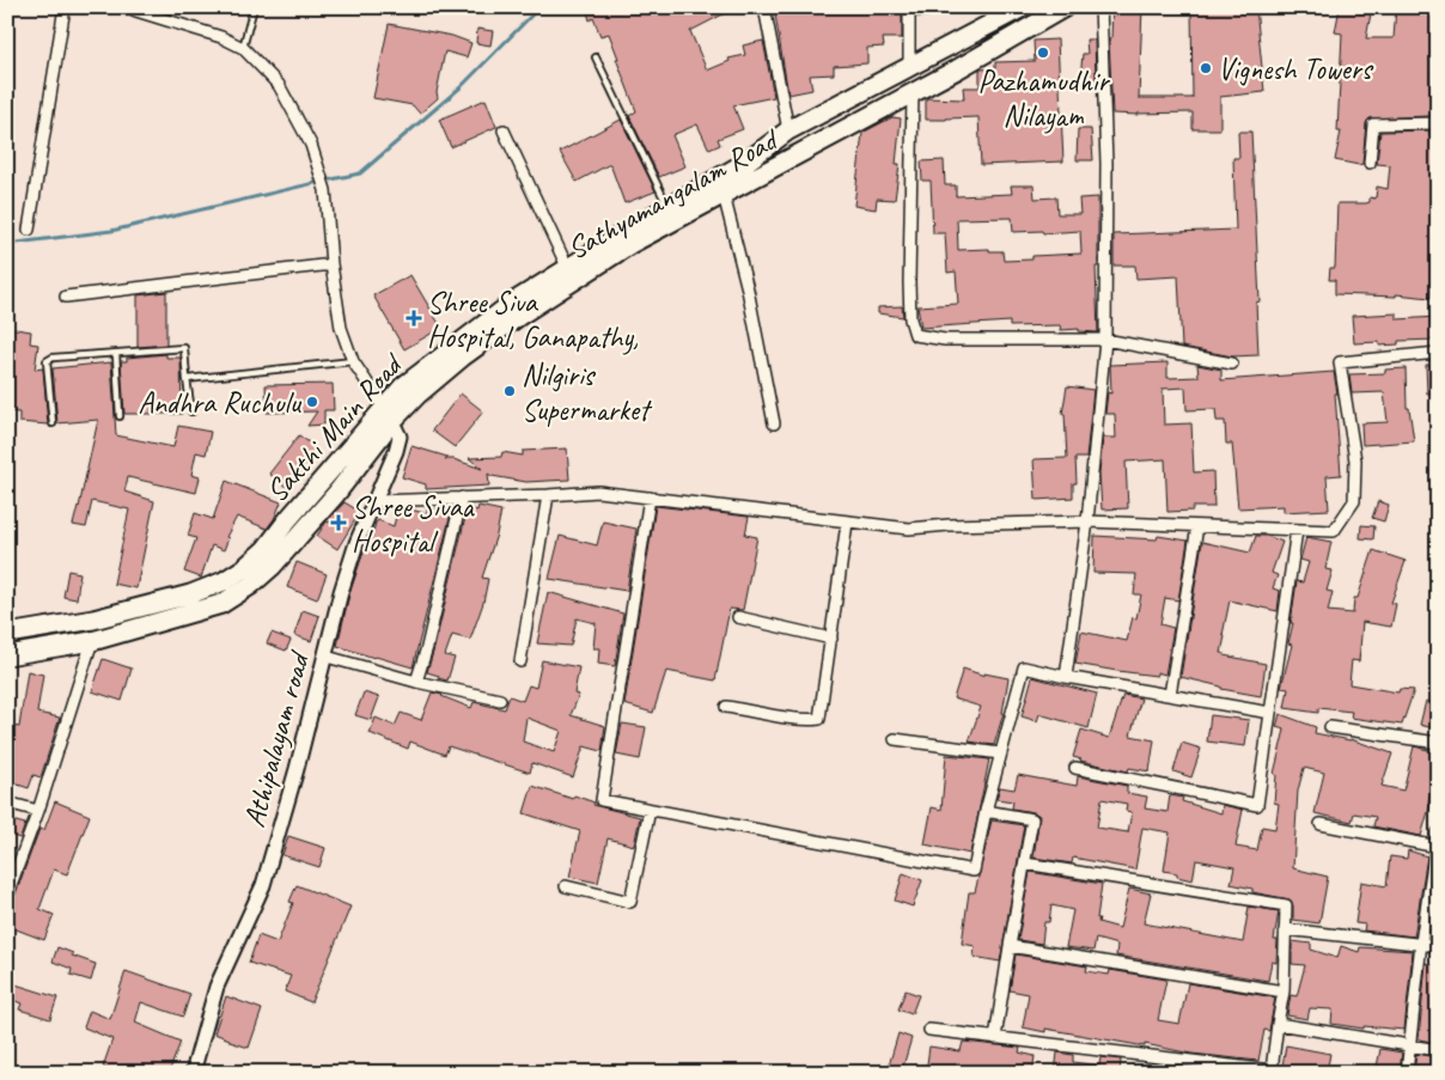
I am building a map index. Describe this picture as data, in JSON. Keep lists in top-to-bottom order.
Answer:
{
  "streets": {
    "highway": ["Sathyamangalam Road", "Sakthi Main Road"],
    "street": ["Athipalayam road"]
  },
  "crossings": [
    ["Sathyamangalam Road", "Sakthi Main Road"],
    ["Sathyamangalam Road", "Athipalayam road"],
    ["Sakthi Main Road", "Athipalayam road"]
  ],
  "places": {
    "other": [
      "Pazhamudhir Nilayam",
      "Vignesh Towers",
      "Nilgiris Supermarket",
      "Andhra Ruchulu"
    ],
    "health": ["Shree Siva Hospital, Ganapathy,", "Shree Sivaa Hospital"]
  }
}
